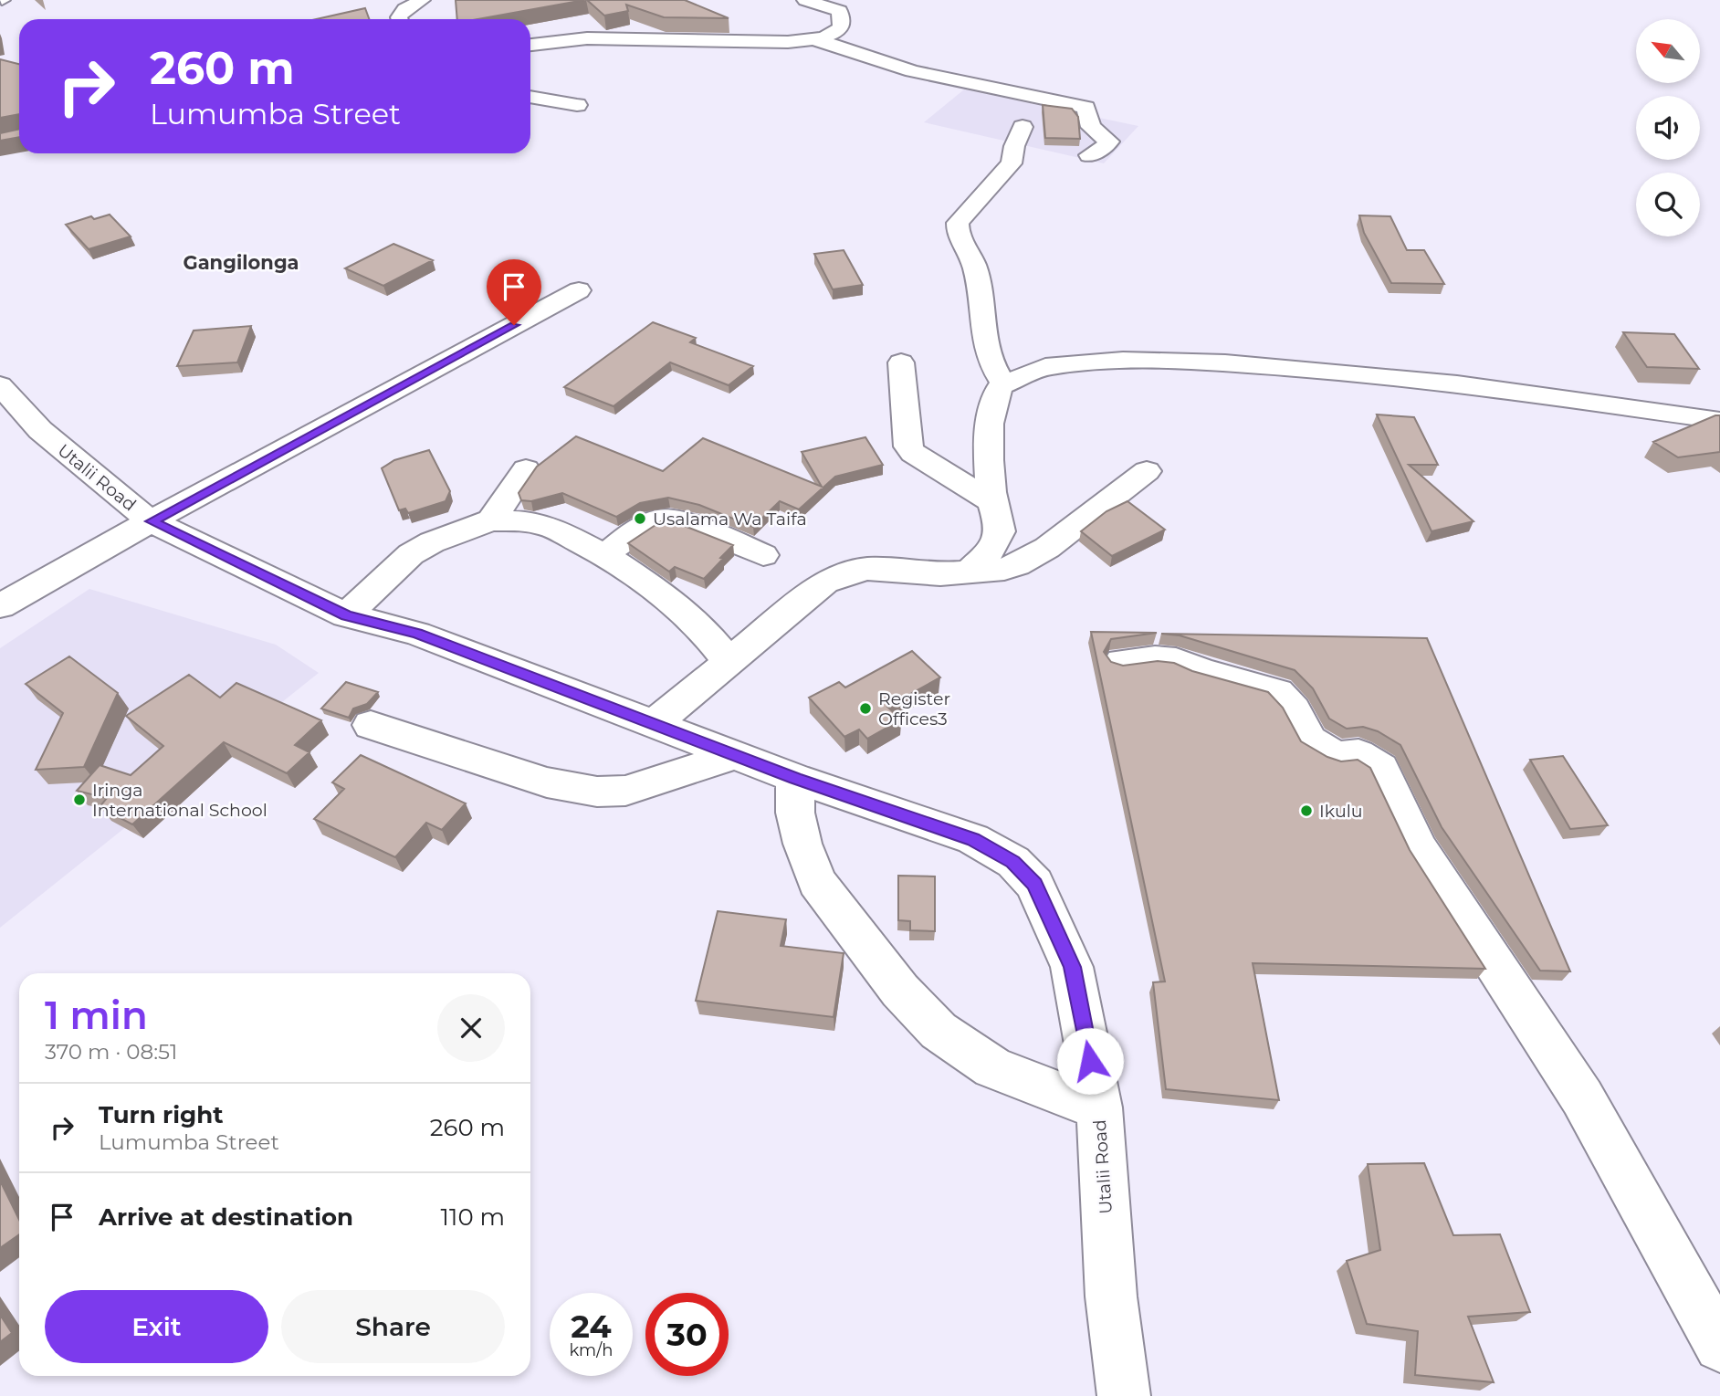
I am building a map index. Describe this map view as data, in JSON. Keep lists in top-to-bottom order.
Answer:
{
  "streets": {
    "street": ["Utalii Road"]
  },
  "districts": ["Gangilonga"],
  "places": [
    "Usalama Wa Taifa",
    "Register Offices3",
    "Iringa International School",
    "Ikulu"
  ],
  "north": "top left",
  "page": {
    "turn": ["260 m", "Lumumba Street"],
    "heading": ["1 min", "370 m · 08:51"],
    "list": [
      {
        "name": "Turn right",
        "note": "Lumumba Street",
        "value": "260 m"
      },
      {
        "name": "Arrive at destination",
        "value": "110 m"
      }
    ],
    "buttons": ["Exit", "Share"],
    "speed": "24 km/h",
    "limit": "30"
  }
}
